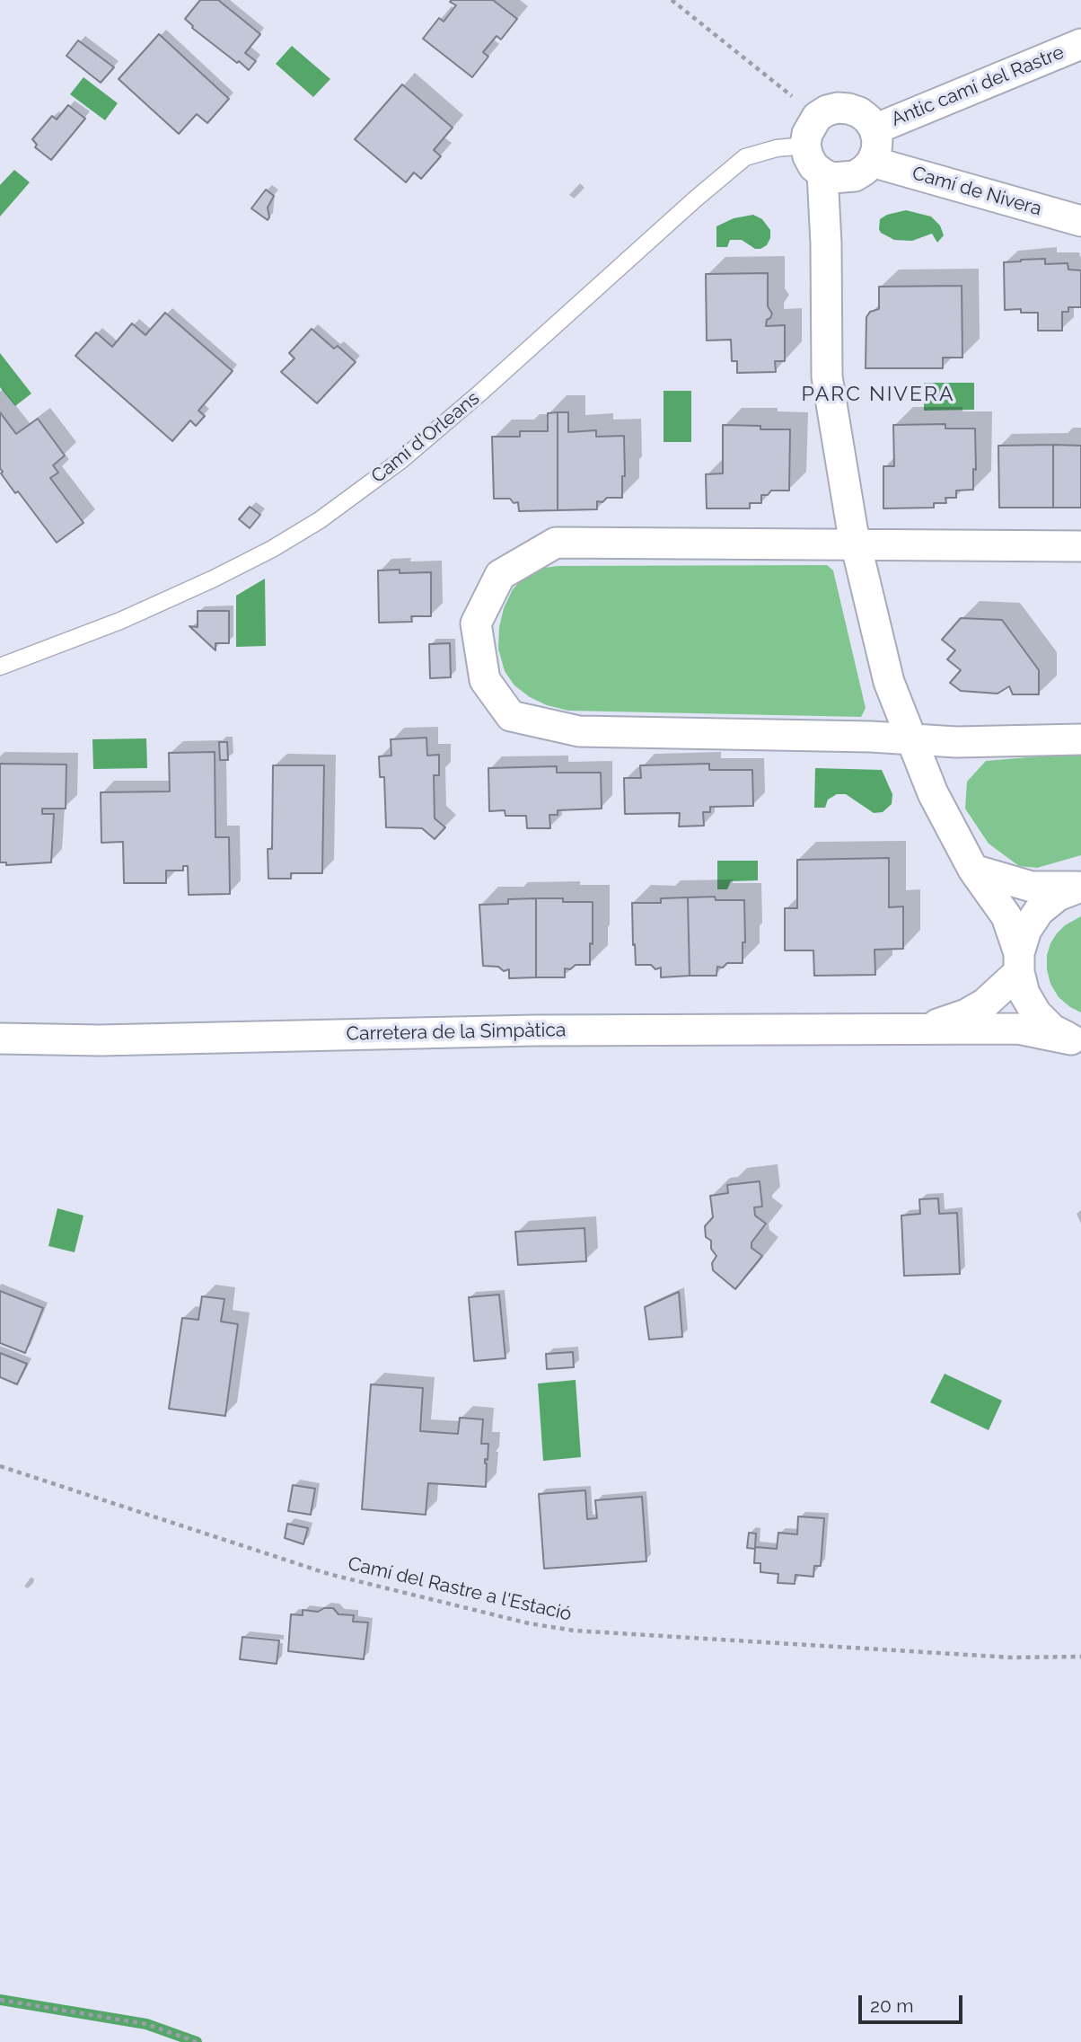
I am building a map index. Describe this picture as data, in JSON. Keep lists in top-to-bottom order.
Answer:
{
  "streets": {
    "street": ["Antic camí del Rastre", "Camí de Nivera", "Carretera de la Simpàtica"],
    "lane": ["Camí d'Orleans"],
    "path": ["Camí del Rastre a l'Estació"]
  },
  "crossings": [
    ["Antic camí del Rastre", "Camí de Nivera"],
    ["Antic camí del Rastre", "Camí d'Orleans"],
    ["Camí de Nivera", "Camí d'Orleans"]
  ],
  "districts": ["PARC NIVERA"],
  "scale_bar": "20 m"
}
